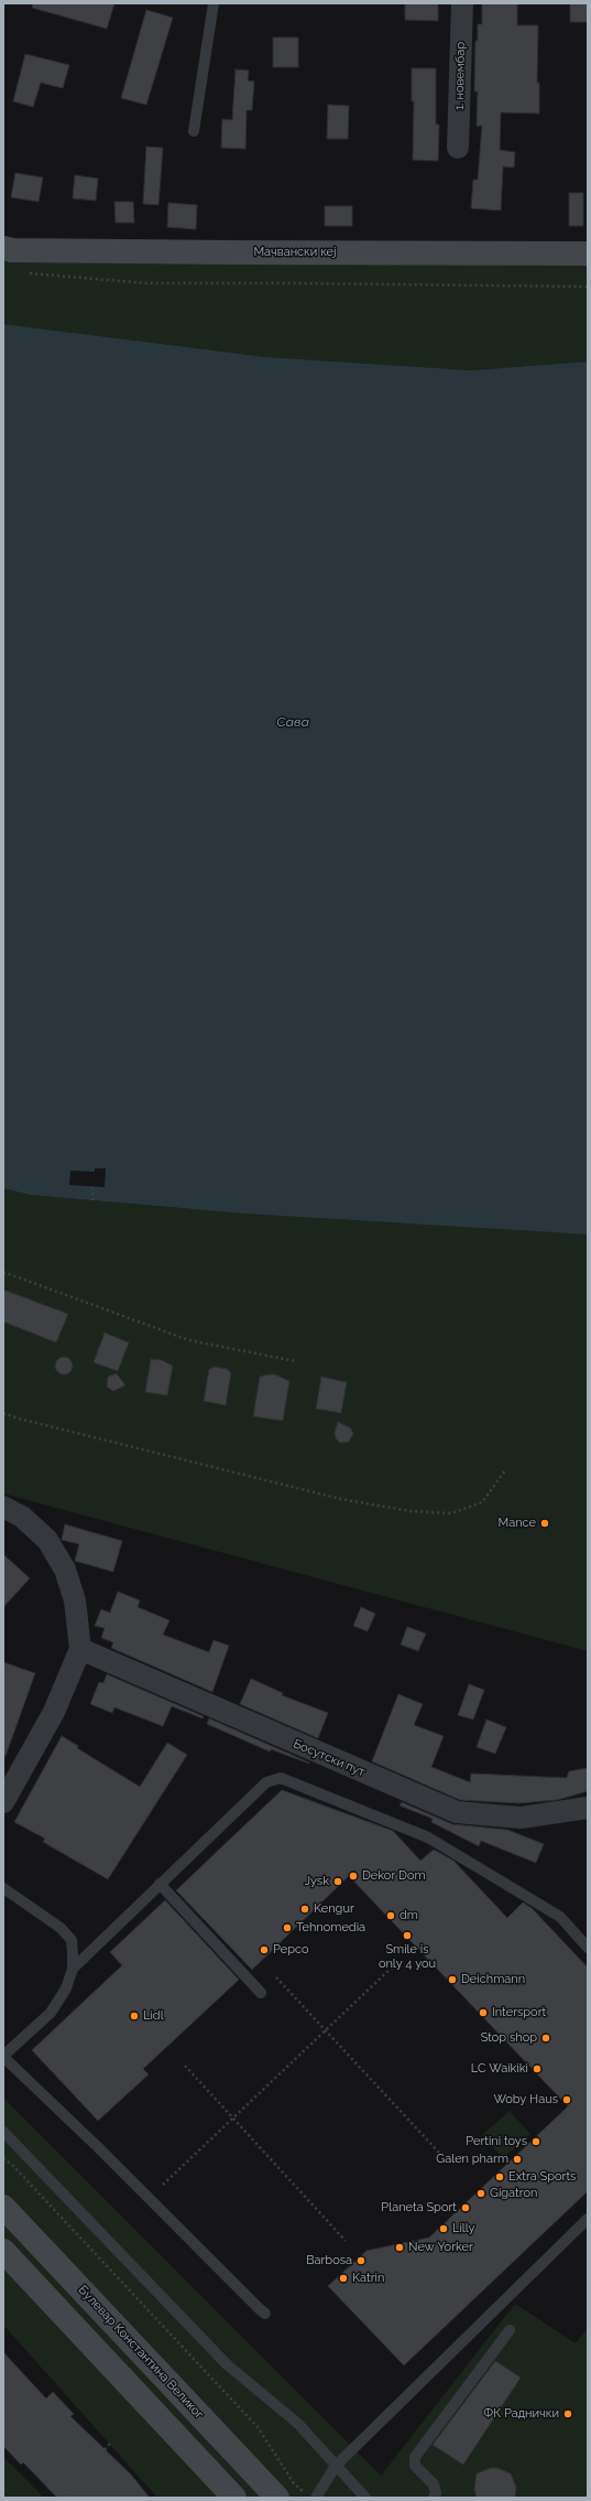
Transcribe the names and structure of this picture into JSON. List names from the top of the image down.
{
  "streets": {
    "main road": ["Мачвански кеј", "Булевар Константина Великог"],
    "street": ["1. новембар", "Босутски пут"]
  },
  "water": ["Сава"],
  "places": [
    "Mance",
    "Dekor Dom",
    "Jysk",
    "Kengur",
    "dm",
    "Tehnomedia",
    "Smile is only 4 you",
    "Pepco",
    "Deichmann",
    "Intersport",
    "Lidl",
    "Stop shop",
    "LC Waikiki",
    "Woby Haus",
    "Pertini toys",
    "Galen pharm",
    "Extra Sports",
    "Gigatron",
    "Planeta Sport",
    "Lilly",
    "New Yorker",
    "Barbosa",
    "Katrin",
    "ФК Раднички"
  ]
}
